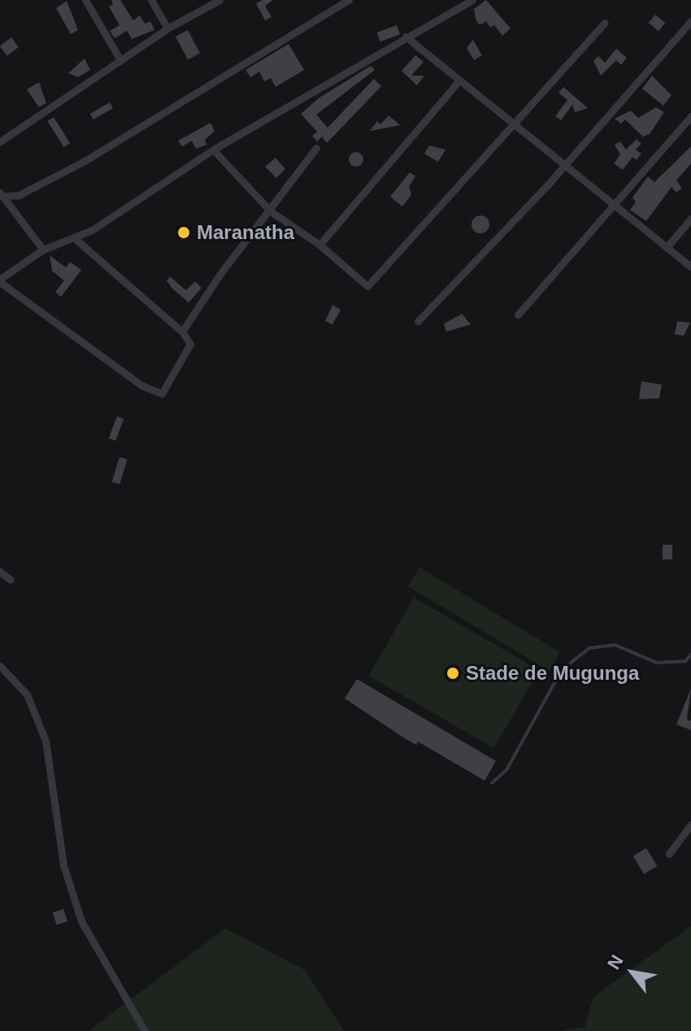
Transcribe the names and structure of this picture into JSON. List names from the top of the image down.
{
  "places": ["Maranatha", "Stade de Mugunga"],
  "north": "top left"
}
